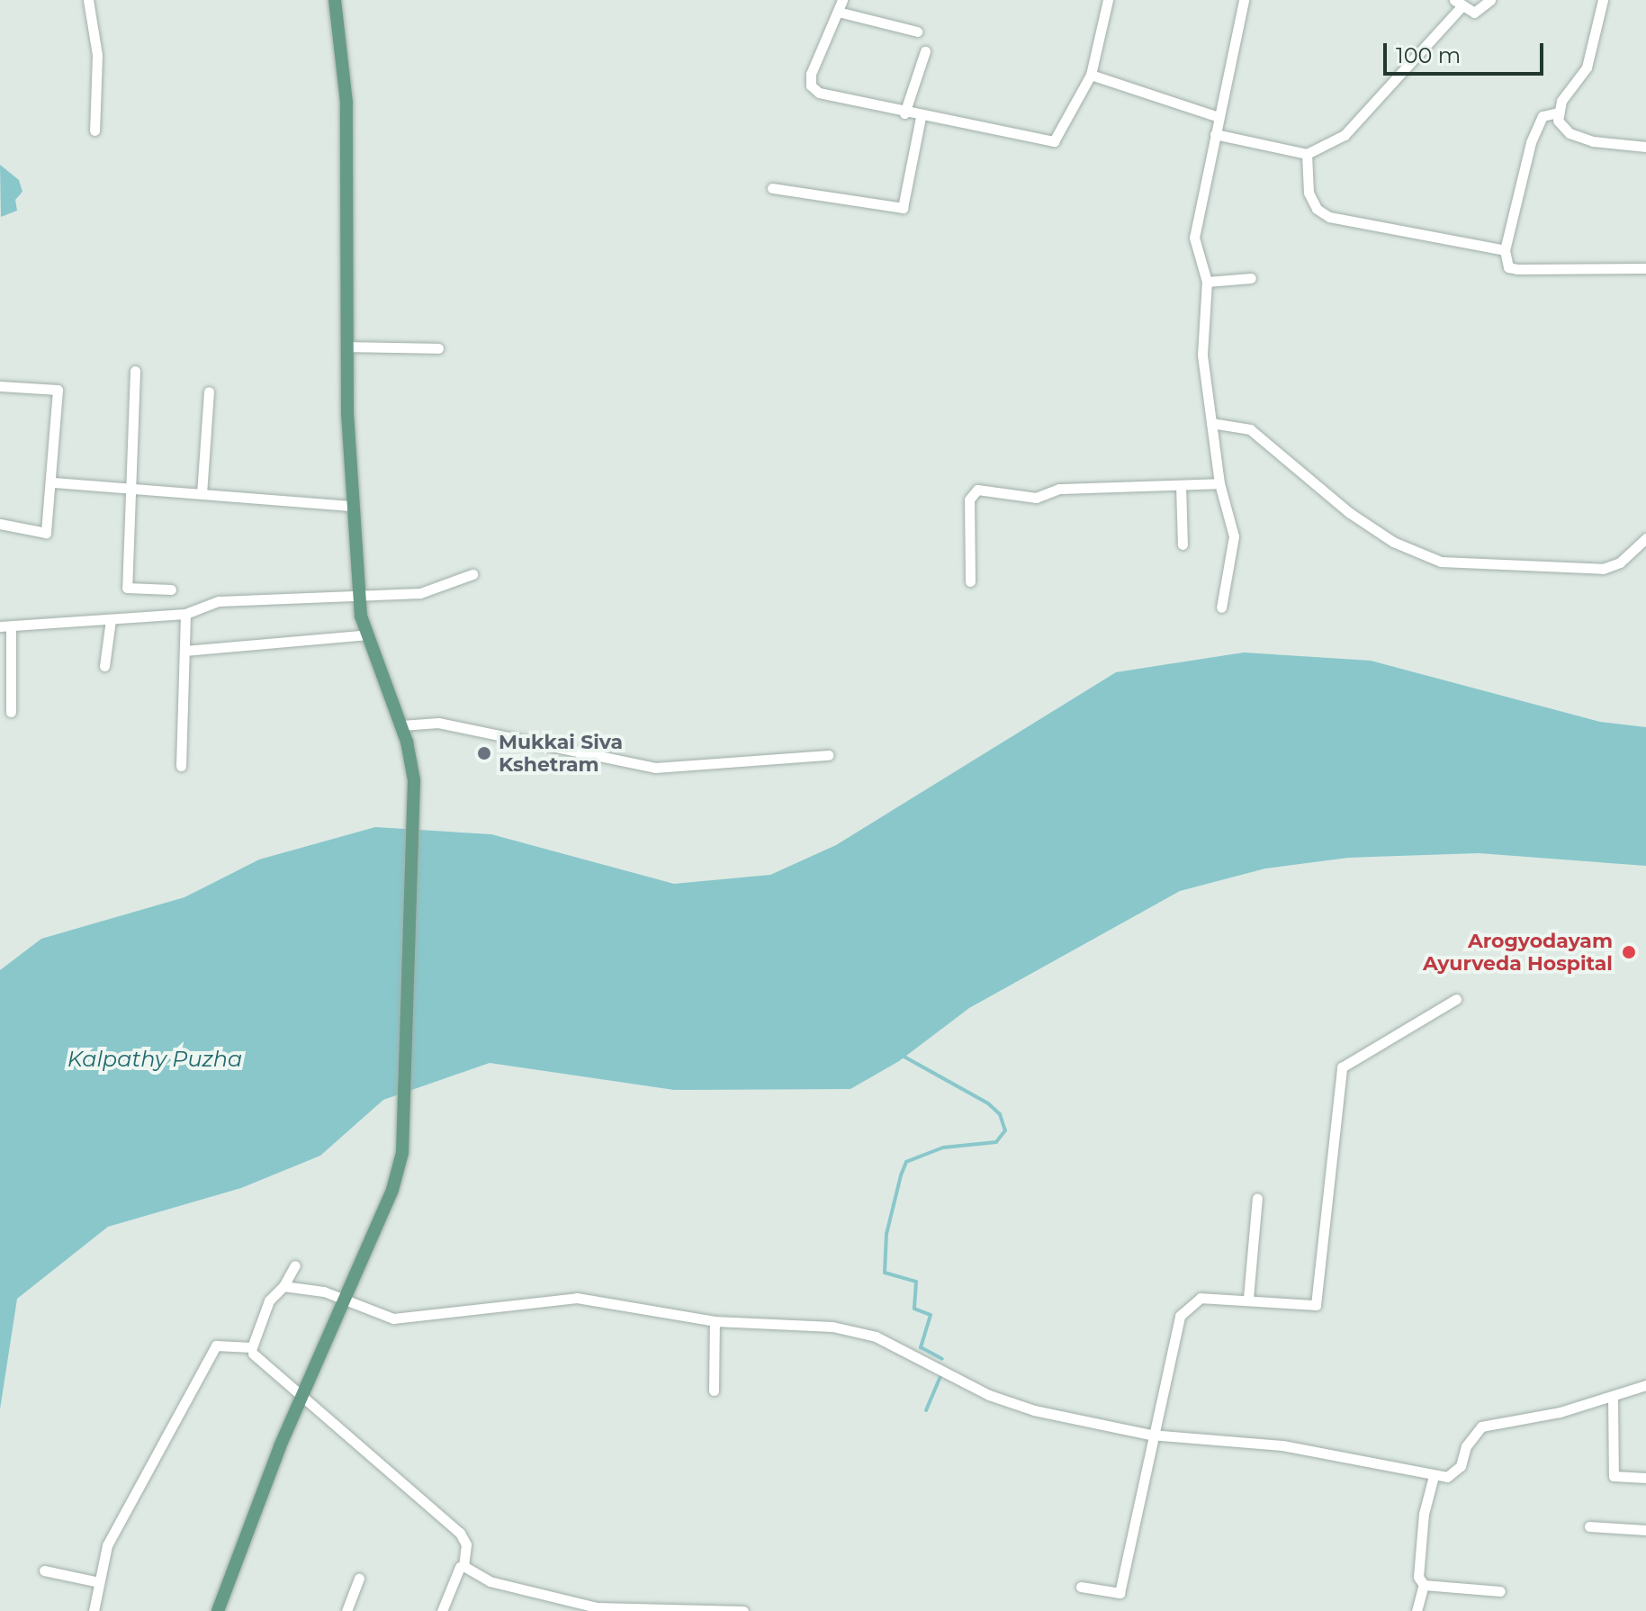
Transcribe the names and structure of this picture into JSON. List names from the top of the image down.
{
  "water": ["Kalpathy Puzha"],
  "places": ["Mukkai Siva Kshetram", "Arogyodayam Ayurveda Hospital"],
  "scale_bar": "100 m"
}
